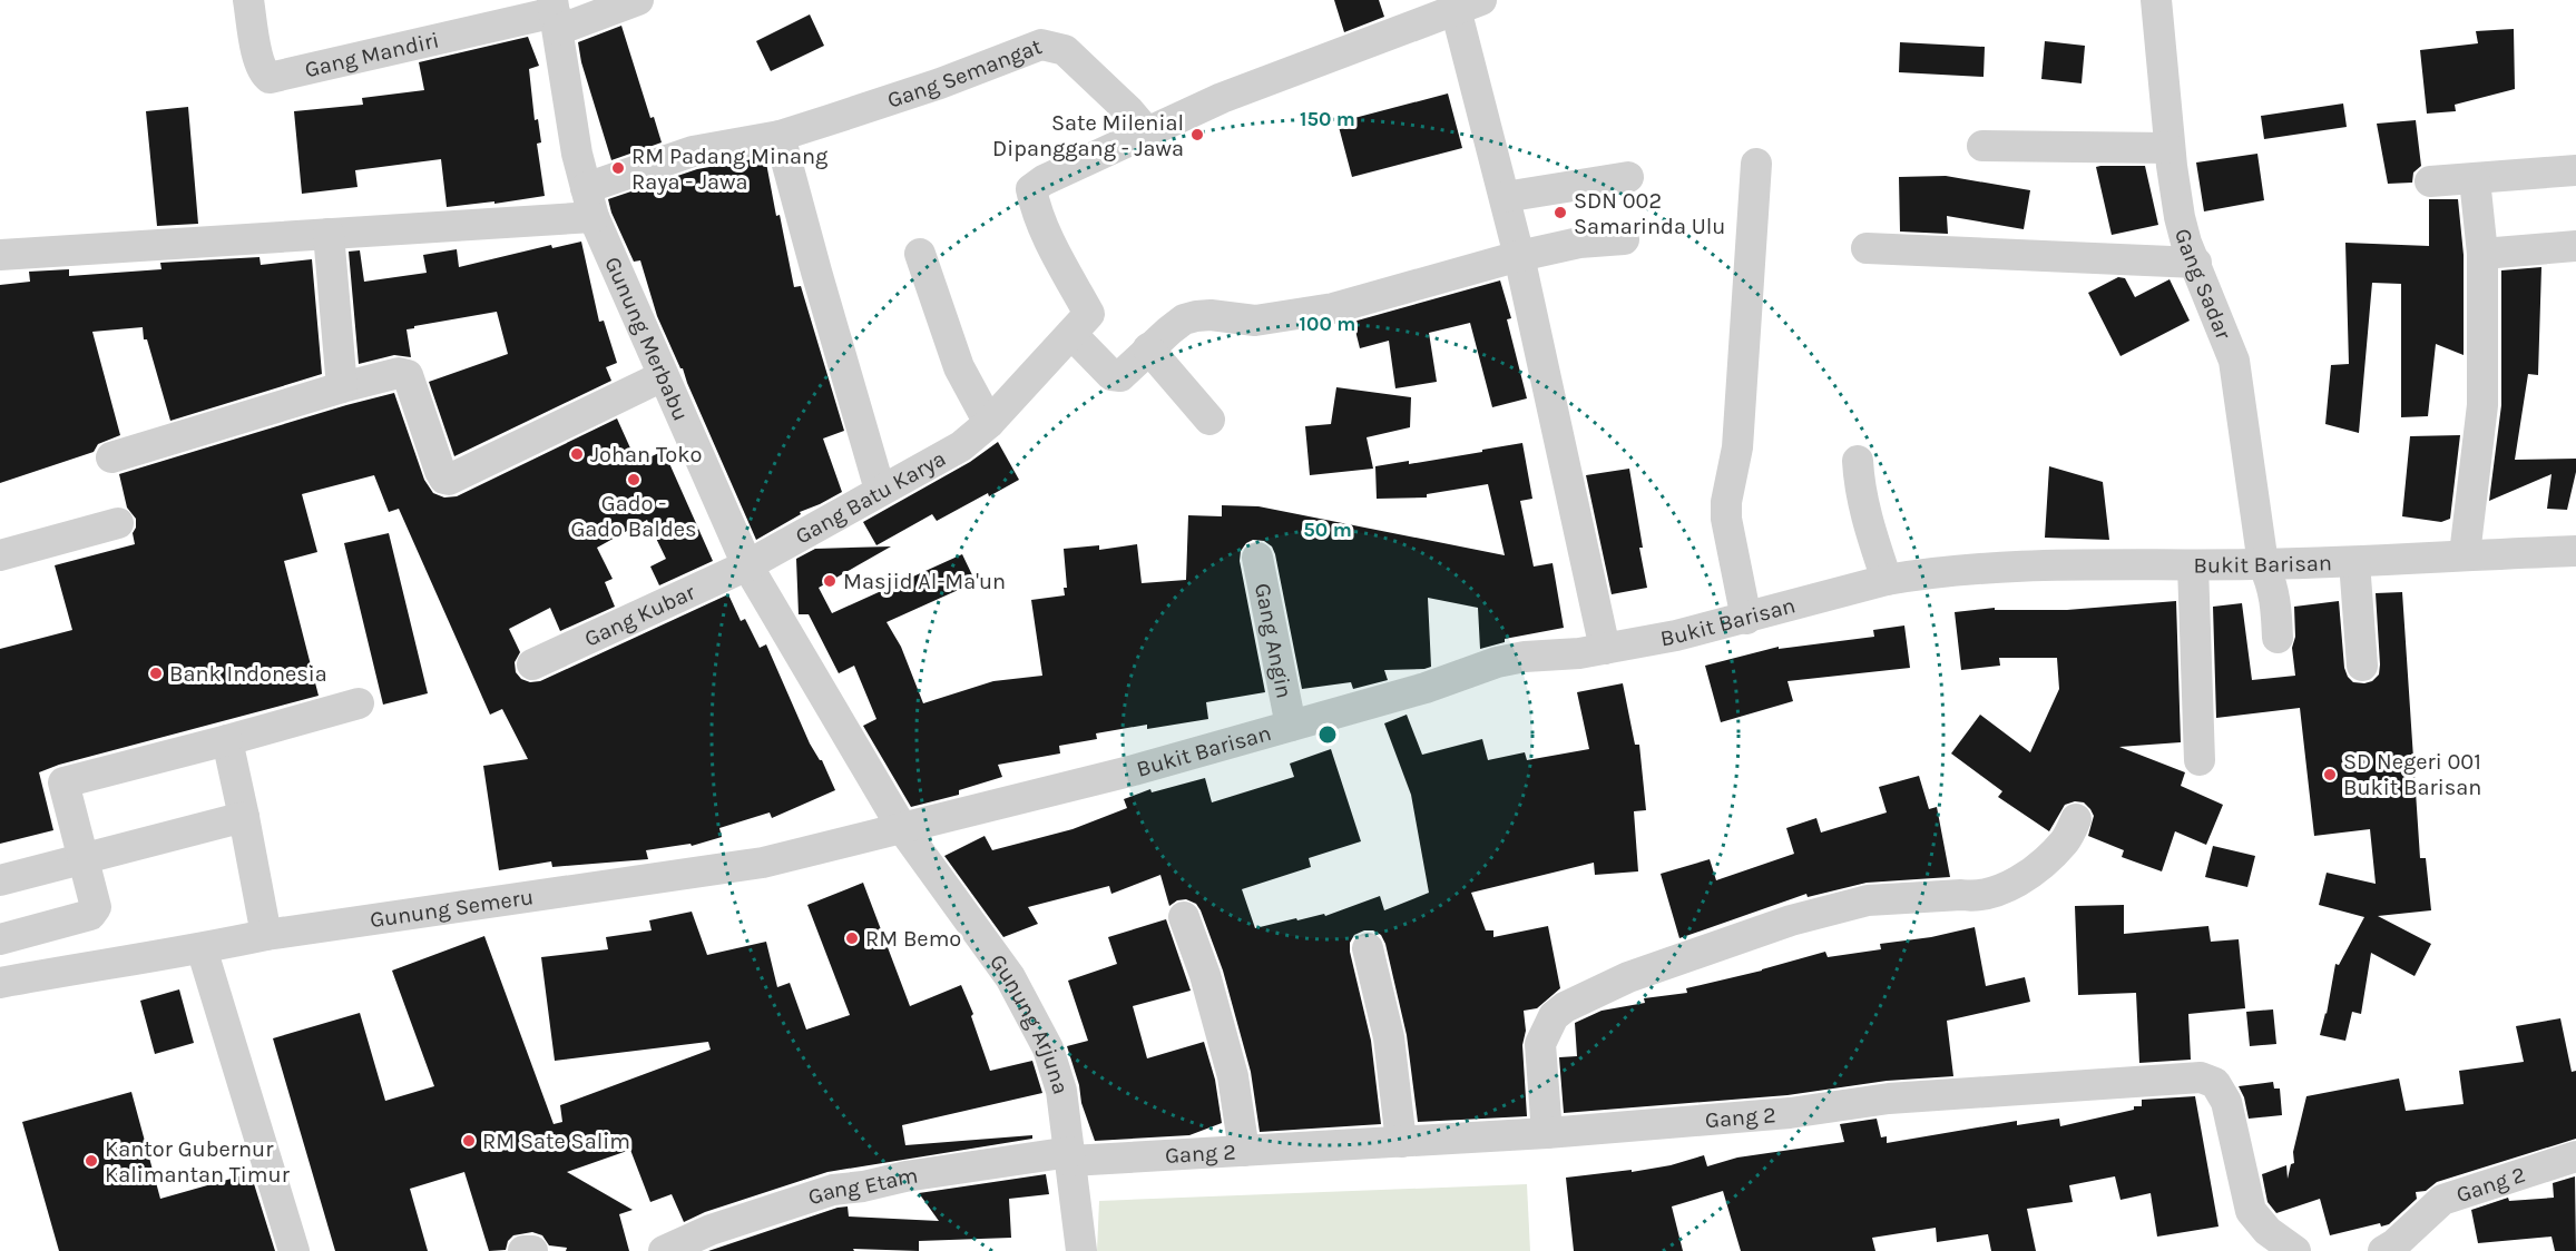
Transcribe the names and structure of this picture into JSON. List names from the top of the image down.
{
  "streets": {
    "street": [
      "Gang Mandiri",
      "Gang Semangat",
      "Gang Sadar",
      "Gunung Merbabu",
      "Gang Batu Karya",
      "Bukit Barisan",
      "Gang Kubar",
      "Gang Angin",
      "Gunung Semeru",
      "Gunung Arjuna",
      "Gang 2",
      "Gang Etam"
    ]
  },
  "crossings": [
    ["Gang Mandiri", "Gunung Merbabu"],
    ["Gang Semangat", "Gunung Merbabu"],
    ["Gang Semangat", "Gang Batu Karya"],
    ["Gang Sadar", "Bukit Barisan"],
    ["Gunung Merbabu", "Gang Batu Karya"],
    ["Gunung Merbabu", "Bukit Barisan"],
    ["Gunung Merbabu", "Gang Kubar"],
    ["Gunung Merbabu", "Gunung Semeru"],
    ["Gunung Merbabu", "Gunung Arjuna"],
    ["Gang Batu Karya", "Gang Kubar"],
    ["Bukit Barisan", "Gang Angin"],
    ["Bukit Barisan", "Gunung Semeru"],
    ["Bukit Barisan", "Gunung Arjuna"],
    ["Gunung Semeru", "Gunung Arjuna"],
    ["Gunung Arjuna", "Gang 2"],
    ["Gunung Arjuna", "Gang Etam"],
    ["Gang 2", "Gang Etam"]
  ],
  "places": [
    "Sate Milenial Dipanggang - Jawa",
    "RM Padang Minang Raya - Jawa",
    "SDN 002 Samarinda Ulu",
    "Johan Toko",
    "Gado - Gado Baldes",
    "Masjid Al-Ma'un",
    "Bank Indonesia",
    "SD Negeri 001 Bukit Barisan",
    "RM Bemo",
    "RM Sate Salim",
    "Kantor Gubernur Kalimantan Timur"
  ],
  "rings": ["150 m", "100 m", "50 m"]
}
